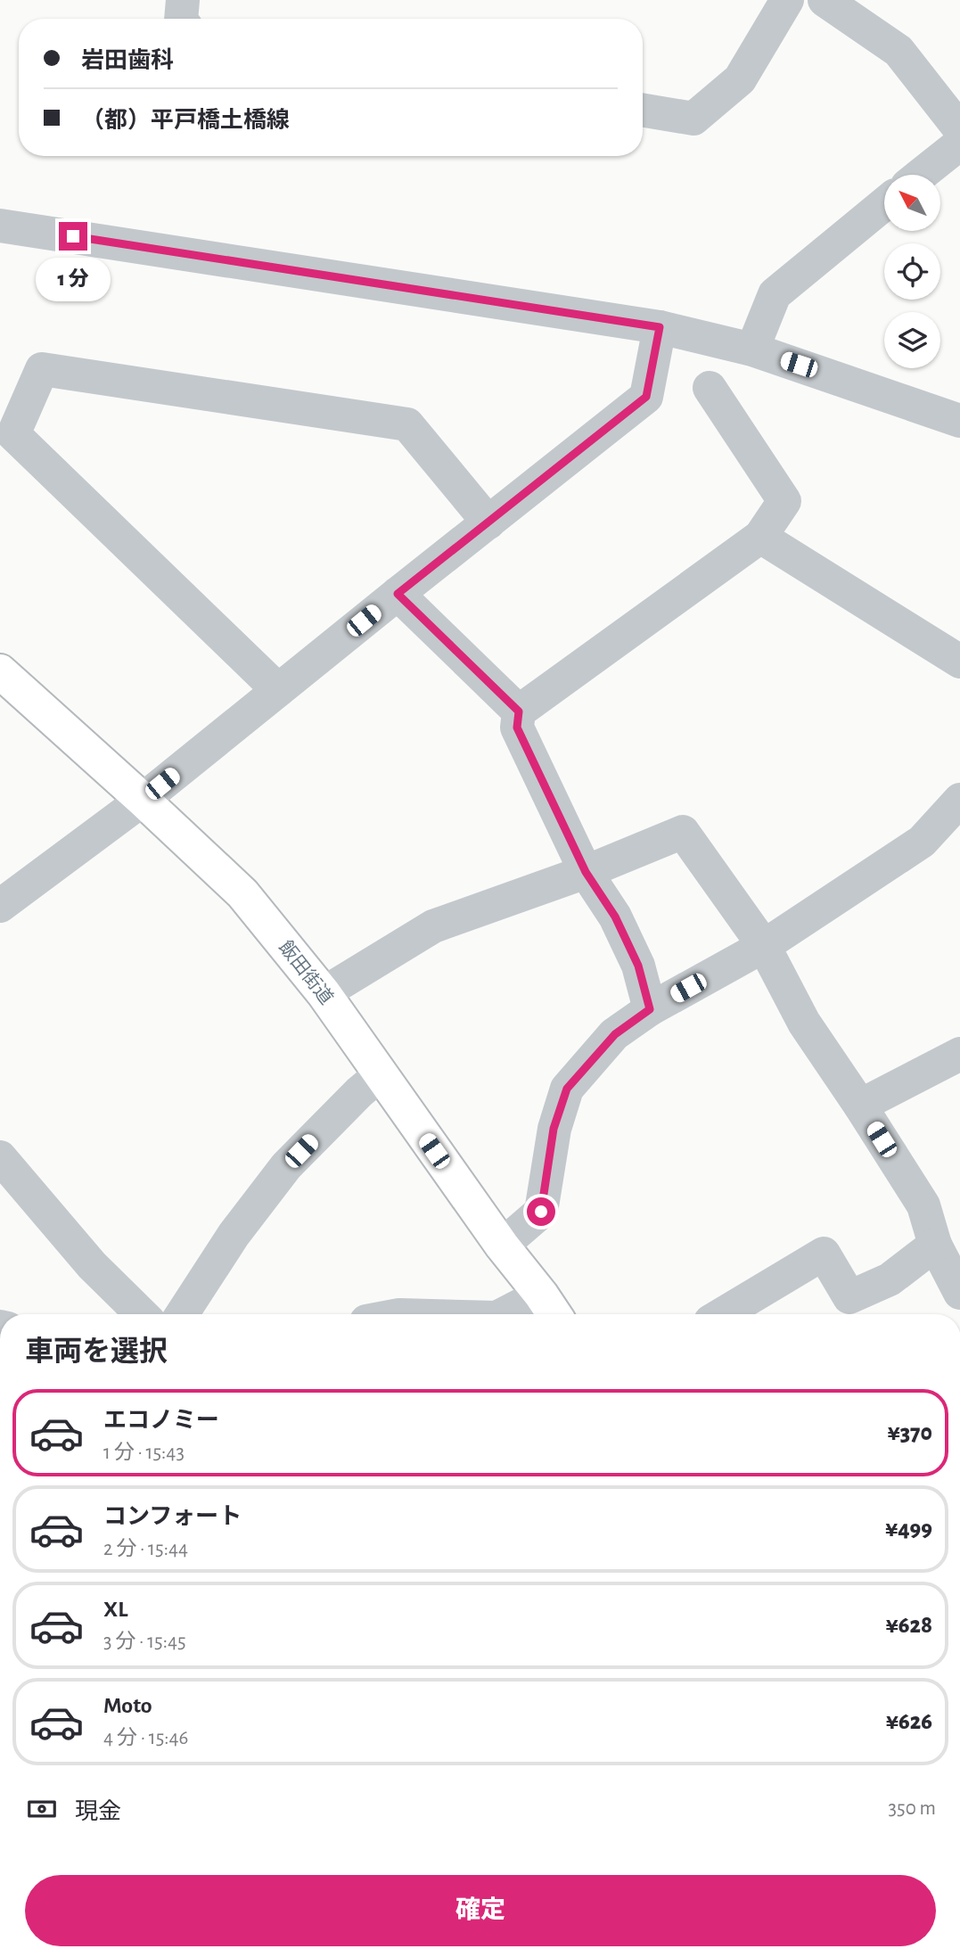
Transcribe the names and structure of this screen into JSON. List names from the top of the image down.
{
  "streets": {
    "highway": ["飯田街道"]
  },
  "north": "top left",
  "page": {
    "banner": ["岩田歯科", "（都）平戸橋土橋線"],
    "bubble": "1 分",
    "heading": "車両を選択",
    "list": [
      {
        "name": "エコノミー",
        "note": "1 分 · 15:43",
        "value": "¥370"
      },
      {
        "name": "コンフォート",
        "note": "2 分 · 15:44",
        "value": "¥499"
      },
      {
        "name": "XL",
        "note": "3 分 · 15:45",
        "value": "¥628"
      },
      {
        "name": "Moto",
        "note": "4 分 · 15:46",
        "value": "¥626"
      }
    ],
    "pay": ["現金", "350 m"],
    "buttons": "確定"
  }
}
